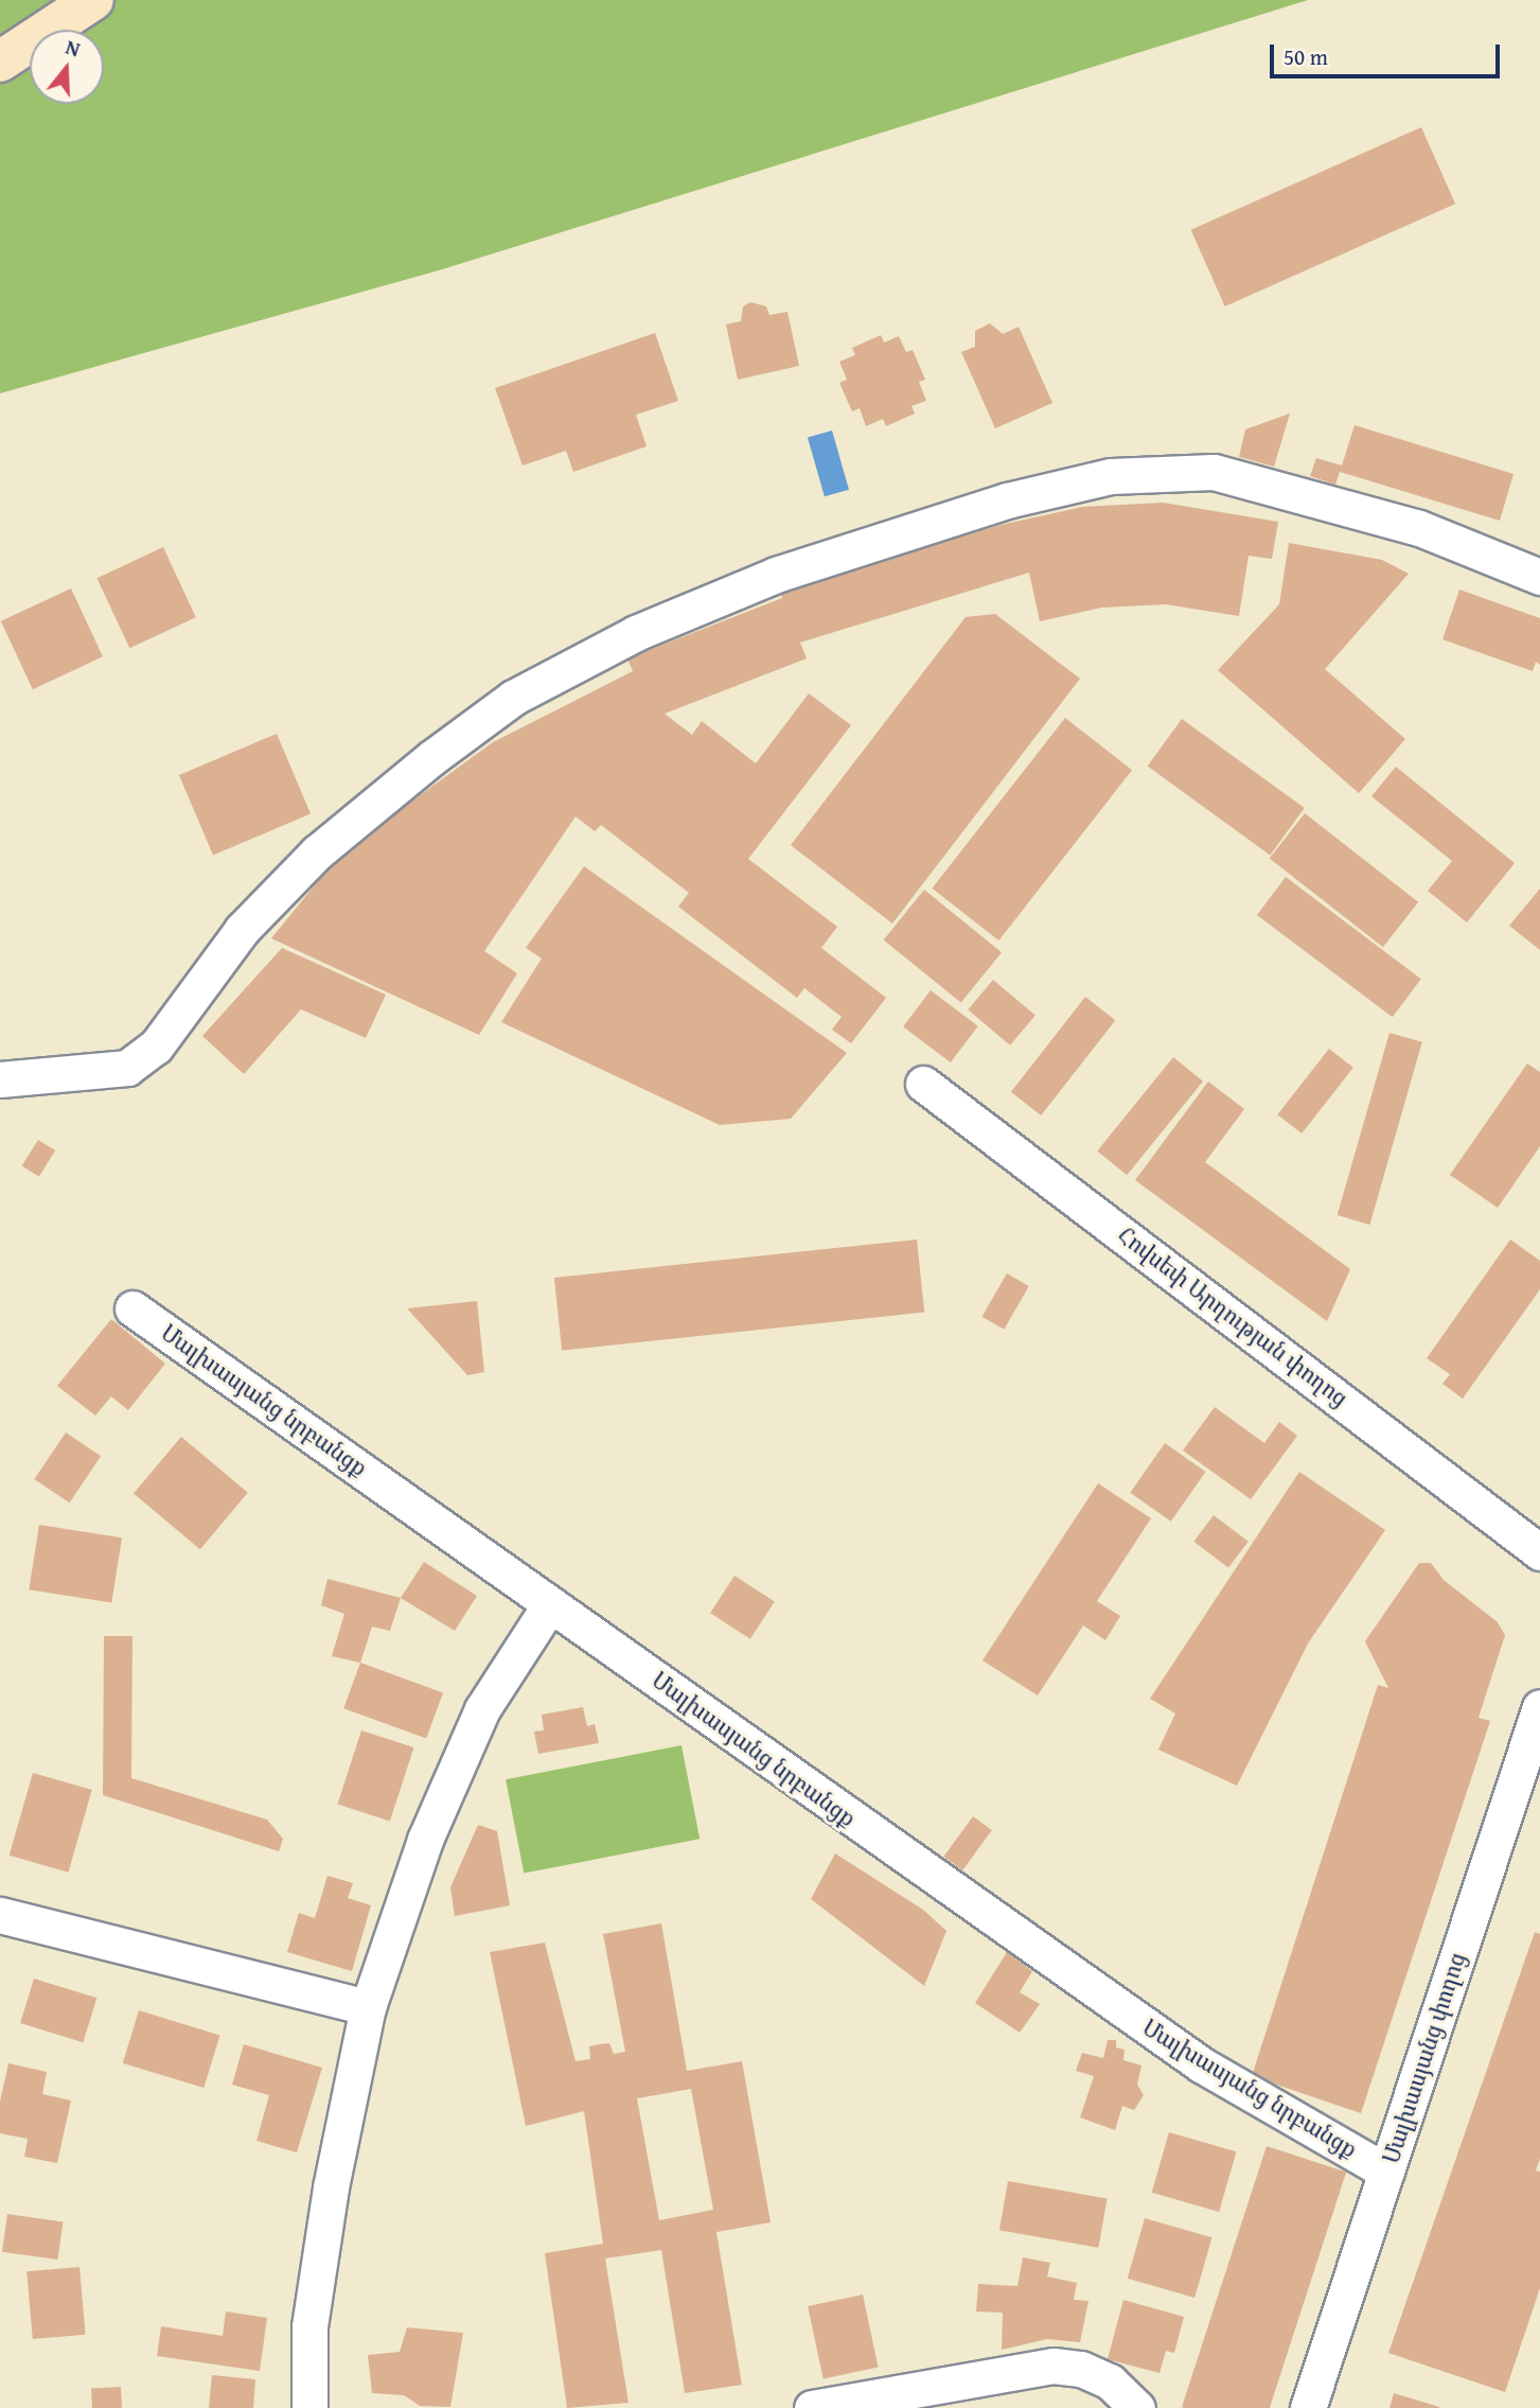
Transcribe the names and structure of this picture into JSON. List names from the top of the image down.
{
  "streets": {
    "street": ["Հովսեփ Արղության փողոց", "Մալխասյանց նրբանցք", "Մալխասյանց փողոց"]
  },
  "crossings": [
    ["Մալխասյանց նրբանցք", "Մալխասյանց փողոց"]
  ],
  "scale_bar": "50 m",
  "north": "top"
}
